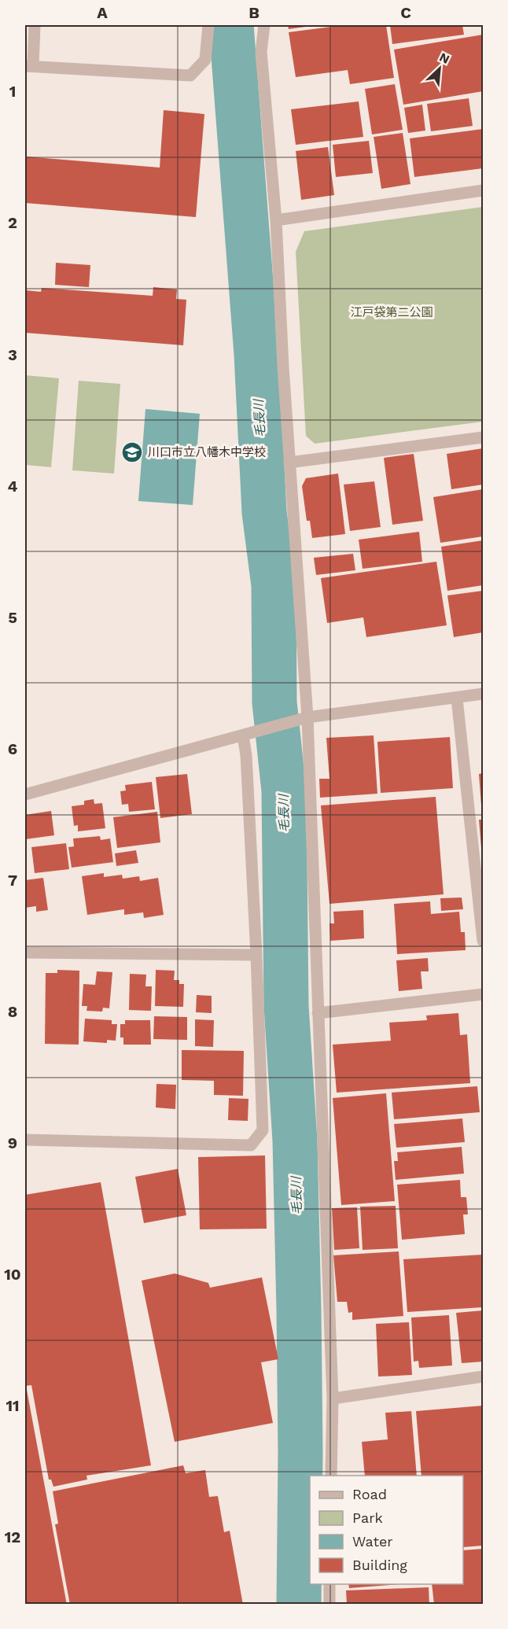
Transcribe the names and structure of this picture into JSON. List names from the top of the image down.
{
  "water": ["毛長川"],
  "parks": ["江戸袋第二公園"],
  "places": {
    "school or university": ["川口市立八幡木中学校"]
  },
  "legend": [
    "Road",
    "Park",
    "Water",
    "Building"
  ],
  "north": "top right",
  "grid": {
    "columns": ["A", "B", "C"],
    "rows": [
      "1",
      "2",
      "3",
      "4",
      "5",
      "6",
      "7",
      "8",
      "9",
      "10",
      "11",
      "12"
    ]
  }
}
